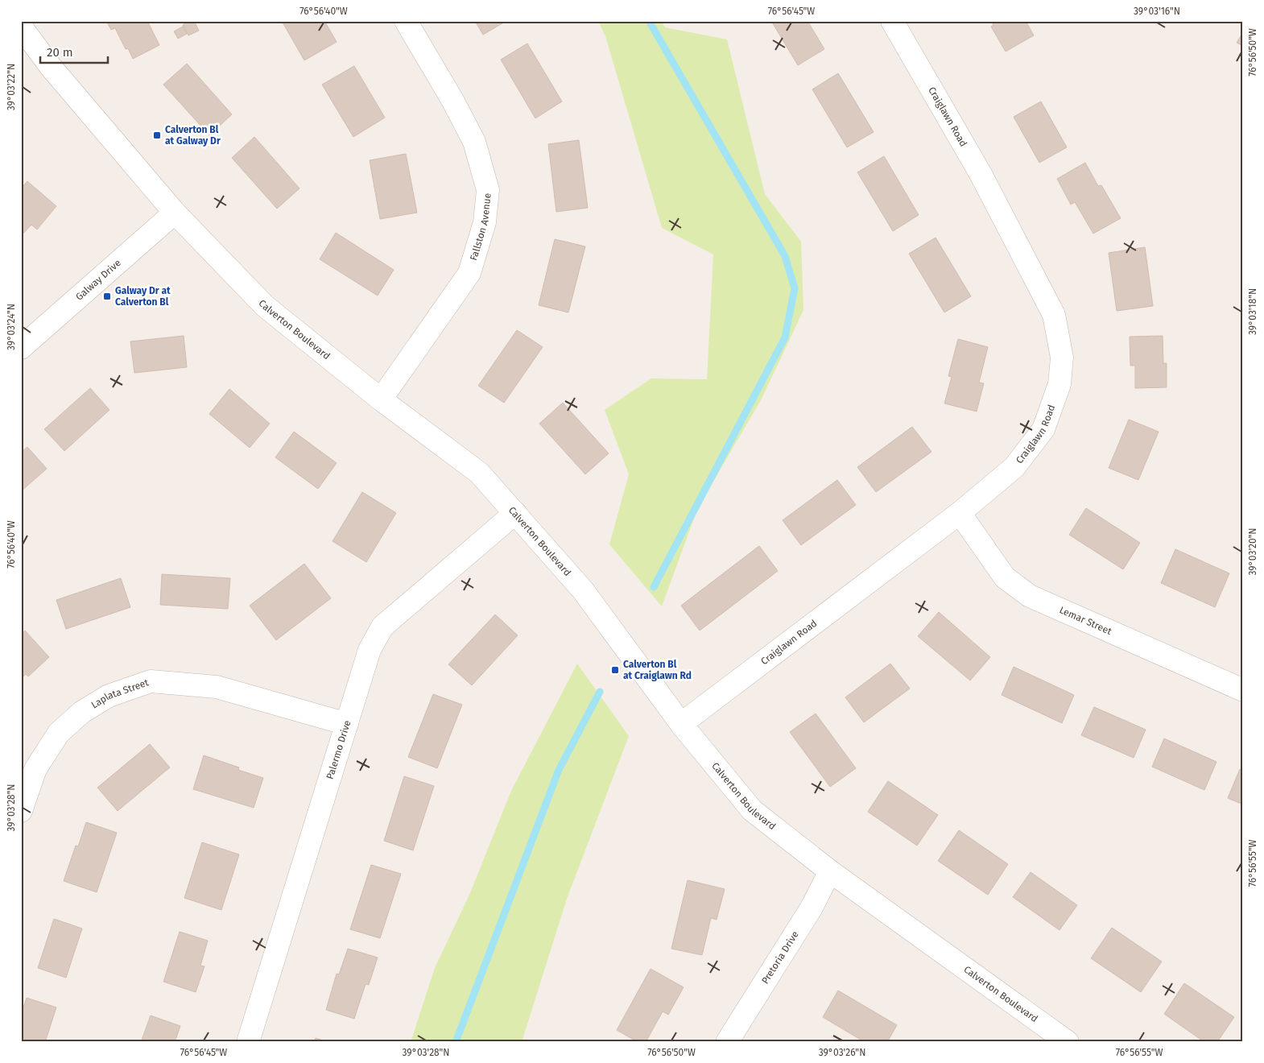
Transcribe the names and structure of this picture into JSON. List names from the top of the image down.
{
  "streets": {
    "street": [
      "Craiglawn Road",
      "Fallston Avenue",
      "Galway Drive",
      "Calverton Boulevard",
      "Lemar Street",
      "Laplata Street",
      "Palermo Drive",
      "Pretoria Drive"
    ]
  },
  "crossings": [
    ["Craiglawn Road", "Calverton Boulevard"],
    ["Craiglawn Road", "Lemar Street"],
    ["Fallston Avenue", "Calverton Boulevard"],
    ["Galway Drive", "Calverton Boulevard"],
    ["Calverton Boulevard", "Palermo Drive"],
    ["Calverton Boulevard", "Pretoria Drive"],
    ["Laplata Street", "Palermo Drive"]
  ],
  "places": {
    "transit": ["Calverton Bl at Galway Dr", "Galway Dr at Calverton Bl", "Calverton Bl at Craiglawn Rd"]
  },
  "scale_bar": "20 m",
  "coordinates": [
    "76°56'40\"W",
    "76°56'45\"W",
    "39°03'16\"N",
    "76°56'50\"W",
    "39°03'22\"N",
    "39°03'18\"N",
    "39°03'24\"N",
    "39°03'20\"N",
    "39°03'28\"N",
    "76°56'55\"W",
    "39°03'26\"N"
  ]
}
